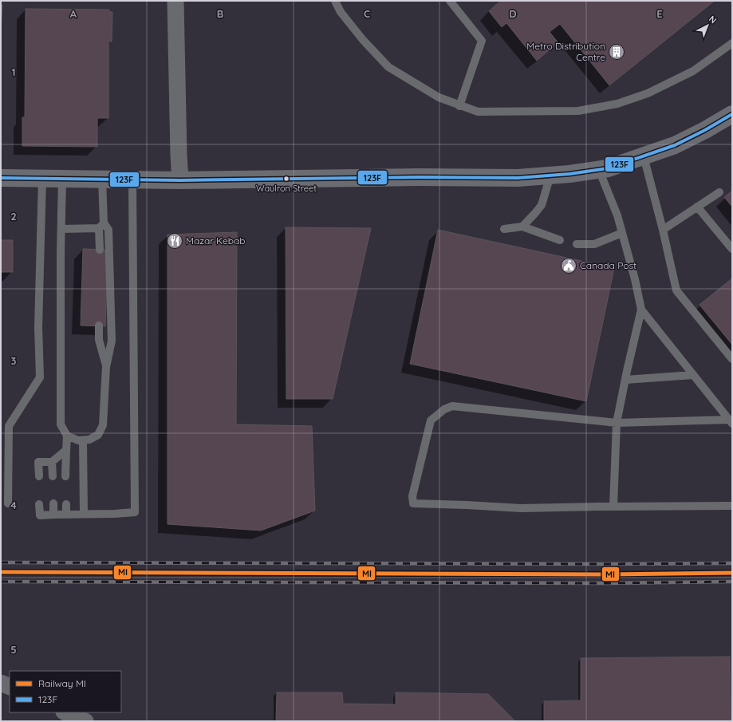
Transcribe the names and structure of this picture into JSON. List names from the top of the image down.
{
  "places": {
    "building": ["Metro Distribution Centre"],
    "other": ["Waulron Street"],
    "restaurant": ["Mazar Kebab"],
    "public building": ["Canada Post"]
  },
  "lines": ["transit line 123F", "rail line MI"],
  "legend": ["Railway MI", "123F"],
  "north": "top right",
  "grid": {
    "columns": [
      "A",
      "B",
      "C",
      "D",
      "E"
    ],
    "rows": [
      "1",
      "2",
      "3",
      "4",
      "5"
    ]
  }
}
